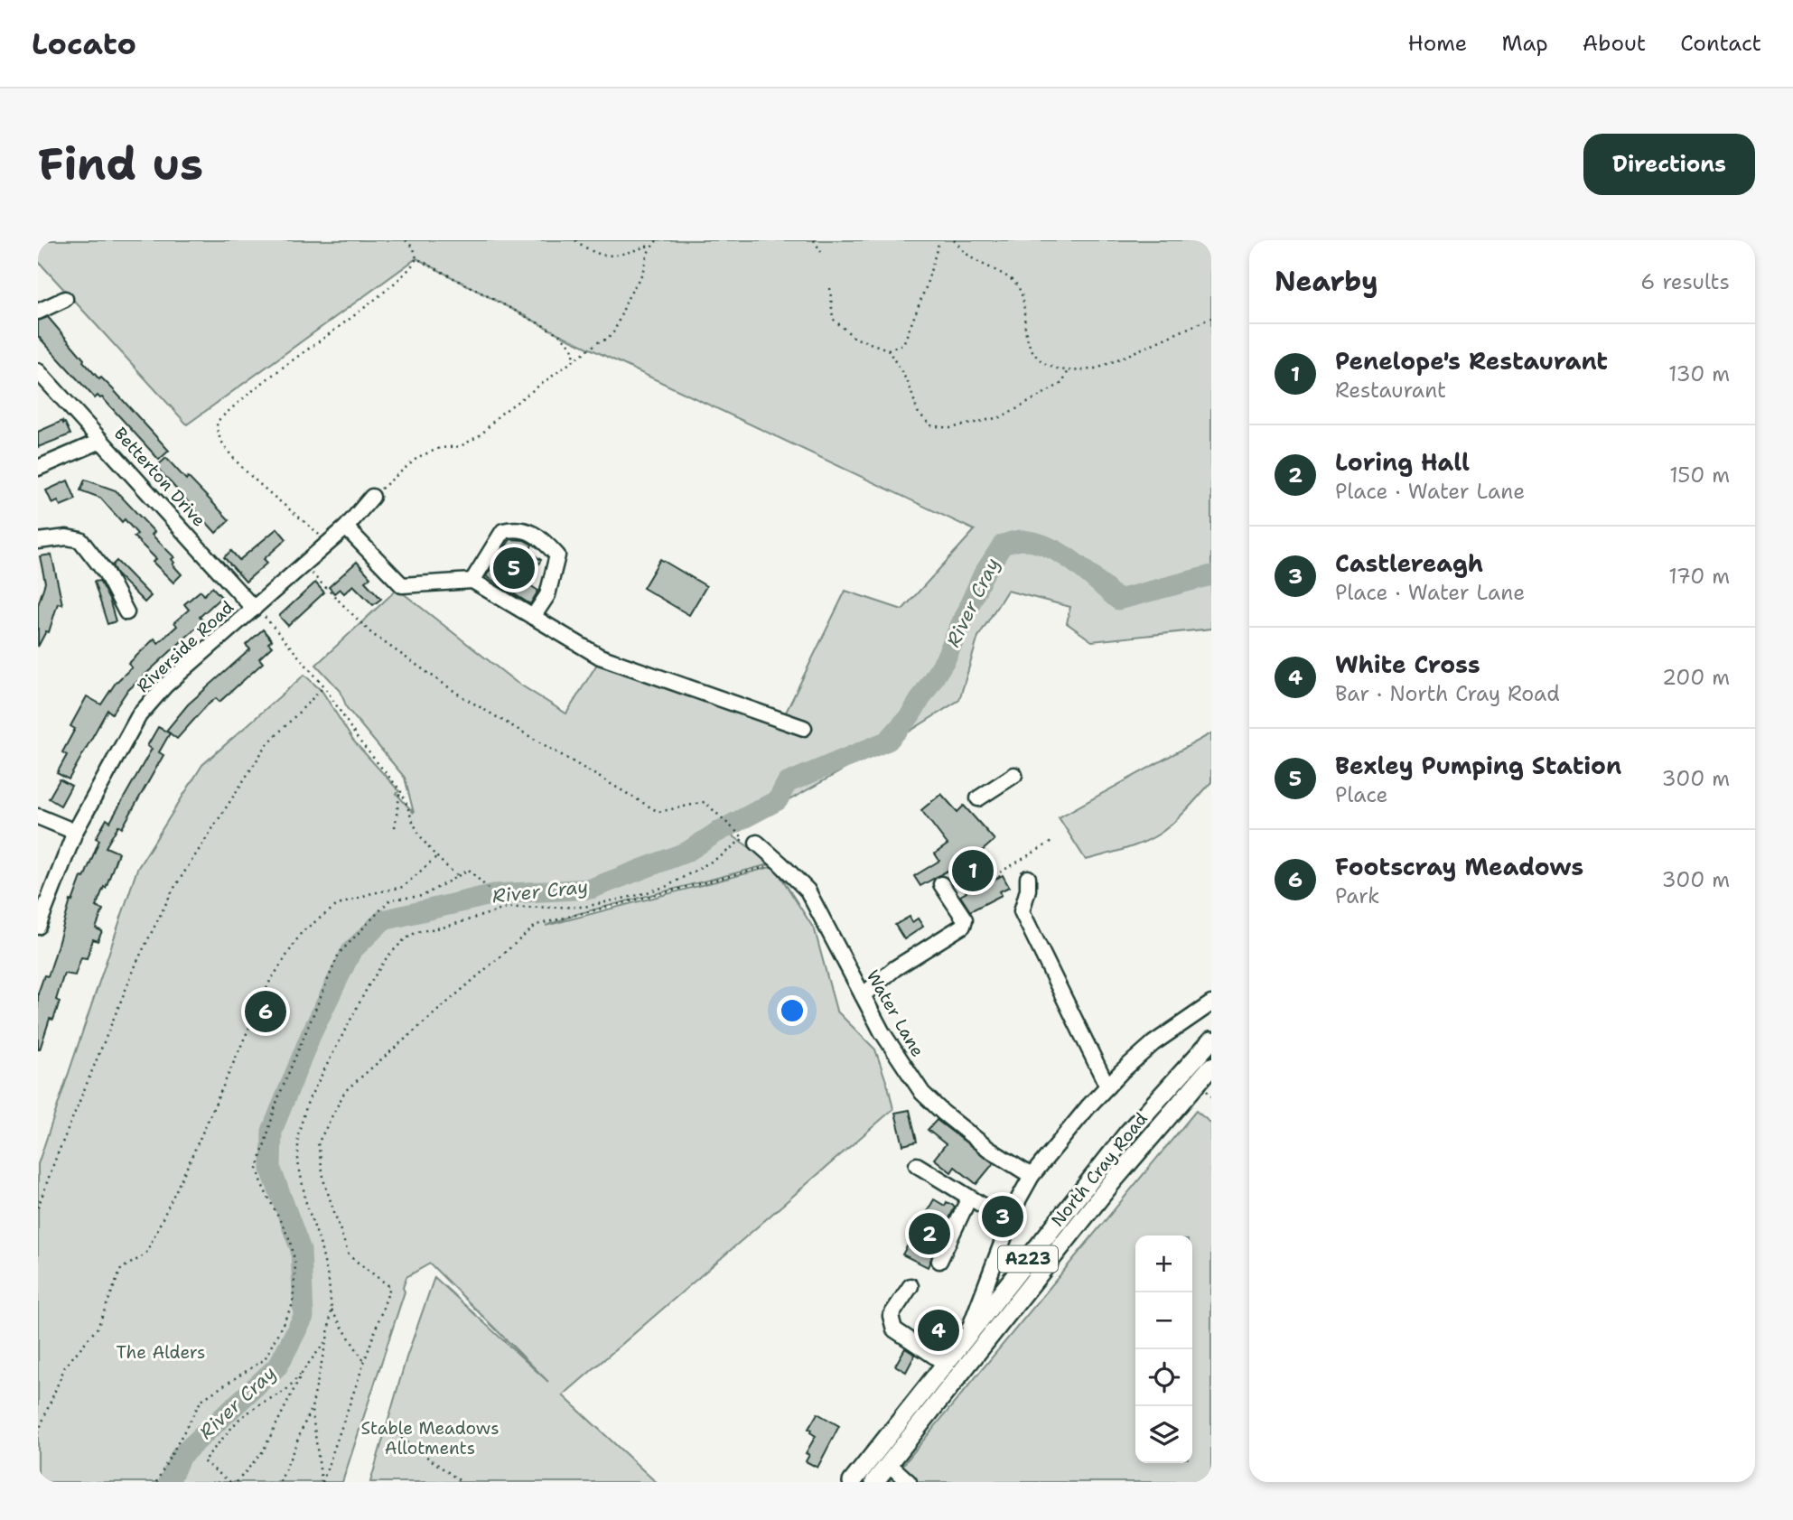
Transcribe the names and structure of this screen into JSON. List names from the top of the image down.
{
  "streets": {
    "main road": ["North Cray Road", "A223"],
    "street": ["Betterton Drive", "Riverside Road", "Water Lane"]
  },
  "crossings": [
    ["Betterton Drive", "Riverside Road"]
  ],
  "water": ["River Cray"],
  "parks": ["The Alders", "Stable Meadows Allotments"],
  "page": {
    "header": "Locato",
    "nav": [
      "Home",
      "Map",
      "About",
      "Contact"
    ],
    "buttons": "Directions",
    "title": "Find us",
    "heading": ["Nearby", "6 results"],
    "list": [
      {
        "mark": "1",
        "name": "Penelope's Restaurant",
        "note": "Restaurant",
        "value": "130 m"
      },
      {
        "mark": "2",
        "name": "Loring Hall",
        "note": "Place · Water Lane",
        "value": "150 m"
      },
      {
        "mark": "3",
        "name": "Castlereagh",
        "note": "Place · Water Lane",
        "value": "170 m"
      },
      {
        "mark": "4",
        "name": "White Cross",
        "note": "Bar · North Cray Road",
        "value": "200 m"
      },
      {
        "mark": "5",
        "name": "Bexley Pumping Station",
        "note": "Place",
        "value": "300 m"
      },
      {
        "mark": "6",
        "name": "Footscray Meadows",
        "note": "Park",
        "value": "300 m"
      }
    ],
    "pins": [
      "5",
      "1",
      "6",
      "3",
      "2",
      "4"
    ],
    "map_buttons": ["+", "−"]
  }
}
